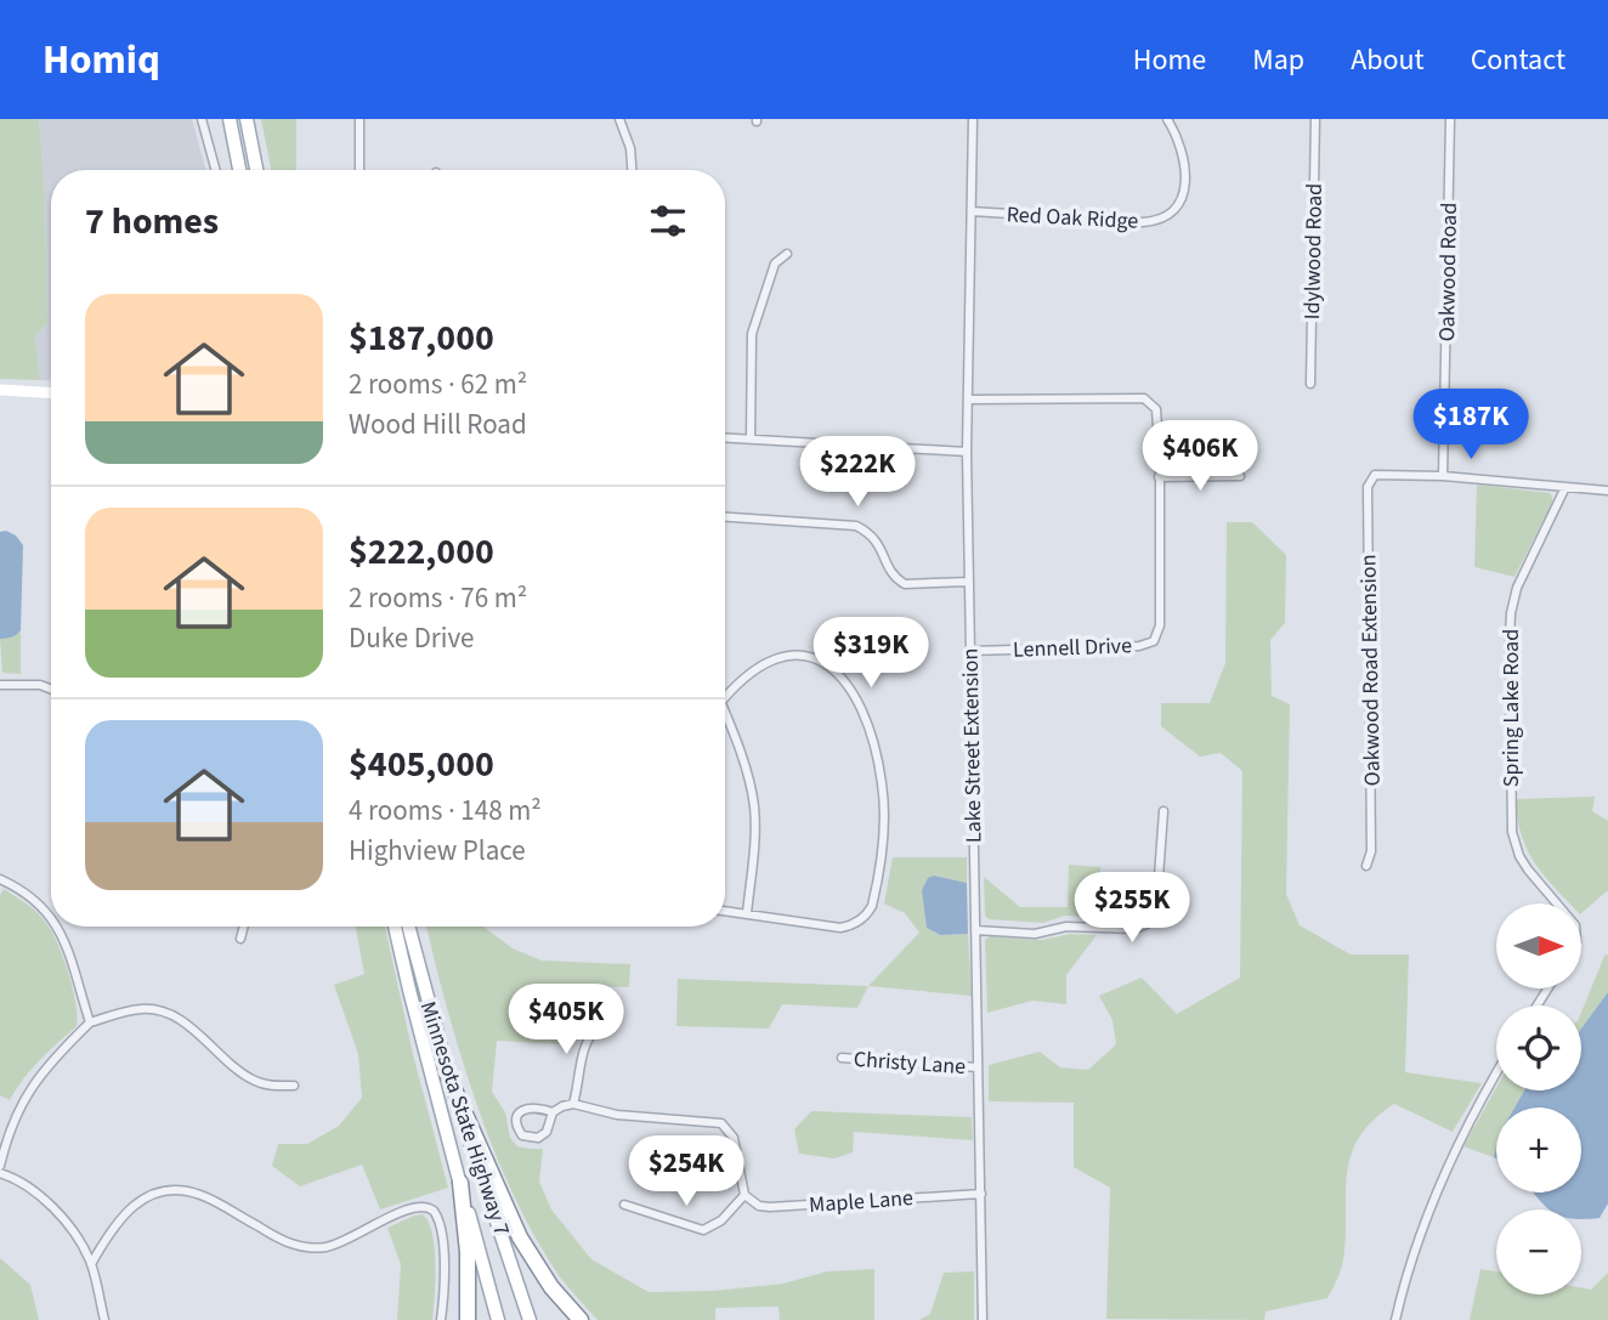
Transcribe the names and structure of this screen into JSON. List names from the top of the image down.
{
  "streets": {
    "main road": ["Minnesota State Highway 7"],
    "street": [
      "Red Oak Ridge",
      "Idylwood Road",
      "Oakwood Road",
      "Lennell Drive",
      "Oakwood Road Extension",
      "Spring Lake Road",
      "Lake Street Extension",
      "Christy Lane",
      "Maple Lane"
    ]
  },
  "crossings": [
    ["Red Oak Ridge", "Lake Street Extension"],
    ["Oakwood Road", "Oakwood Road Extension"],
    ["Lennell Drive", "Lake Street Extension"],
    ["Lake Street Extension", "Christy Lane"],
    ["Lake Street Extension", "Maple Lane"]
  ],
  "north": "right",
  "page": {
    "header": "Homiq",
    "nav": [
      "Home",
      "Map",
      "About",
      "Contact"
    ],
    "heading": "7 homes",
    "list": [
      {
        "name": "$187,000",
        "note": "2 rooms · 62 m² · Wood Hill Road"
      },
      {
        "name": "$222,000",
        "note": "2 rooms · 76 m² · Duke Drive"
      },
      {
        "name": "$405,000",
        "note": "4 rooms · 148 m² · Highview Place"
      }
    ],
    "price": [
      "$187K",
      "$406K",
      "$222K",
      "$319K",
      "$255K",
      "$405K",
      "$254K"
    ],
    "map_buttons": ["+", "−"]
  }
}
